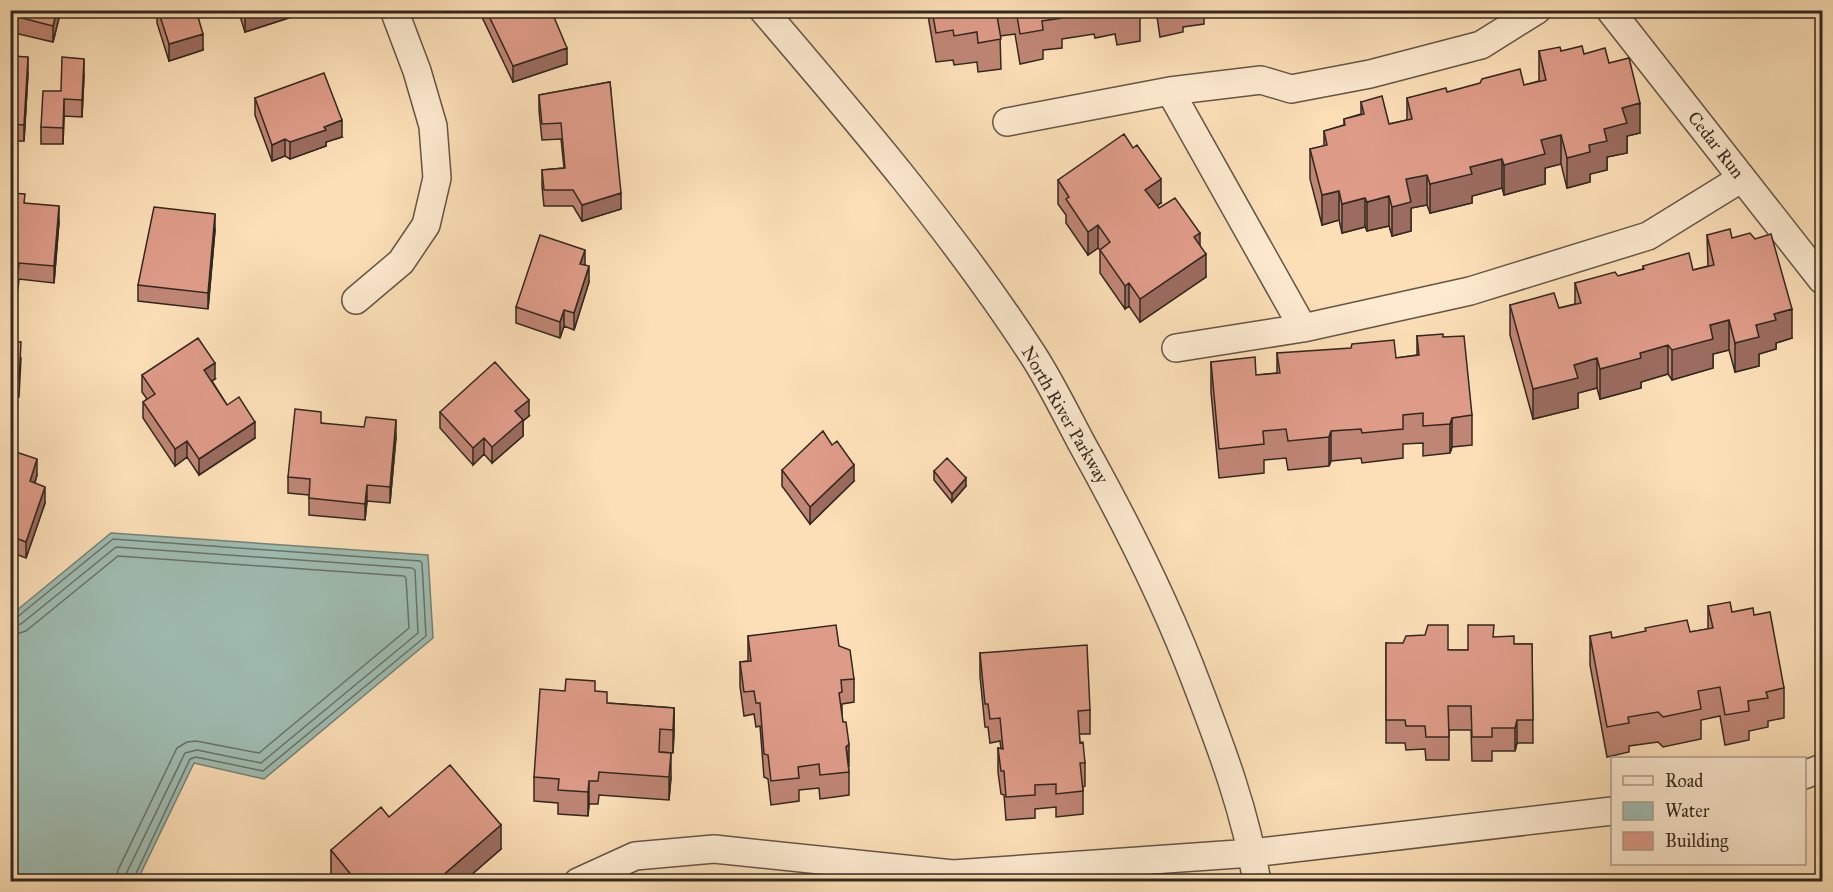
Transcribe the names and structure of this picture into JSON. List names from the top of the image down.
{
  "streets": {
    "street": ["Cedar Run", "North River Parkway"]
  },
  "legend": ["Road", "Water", "Building"]
}
